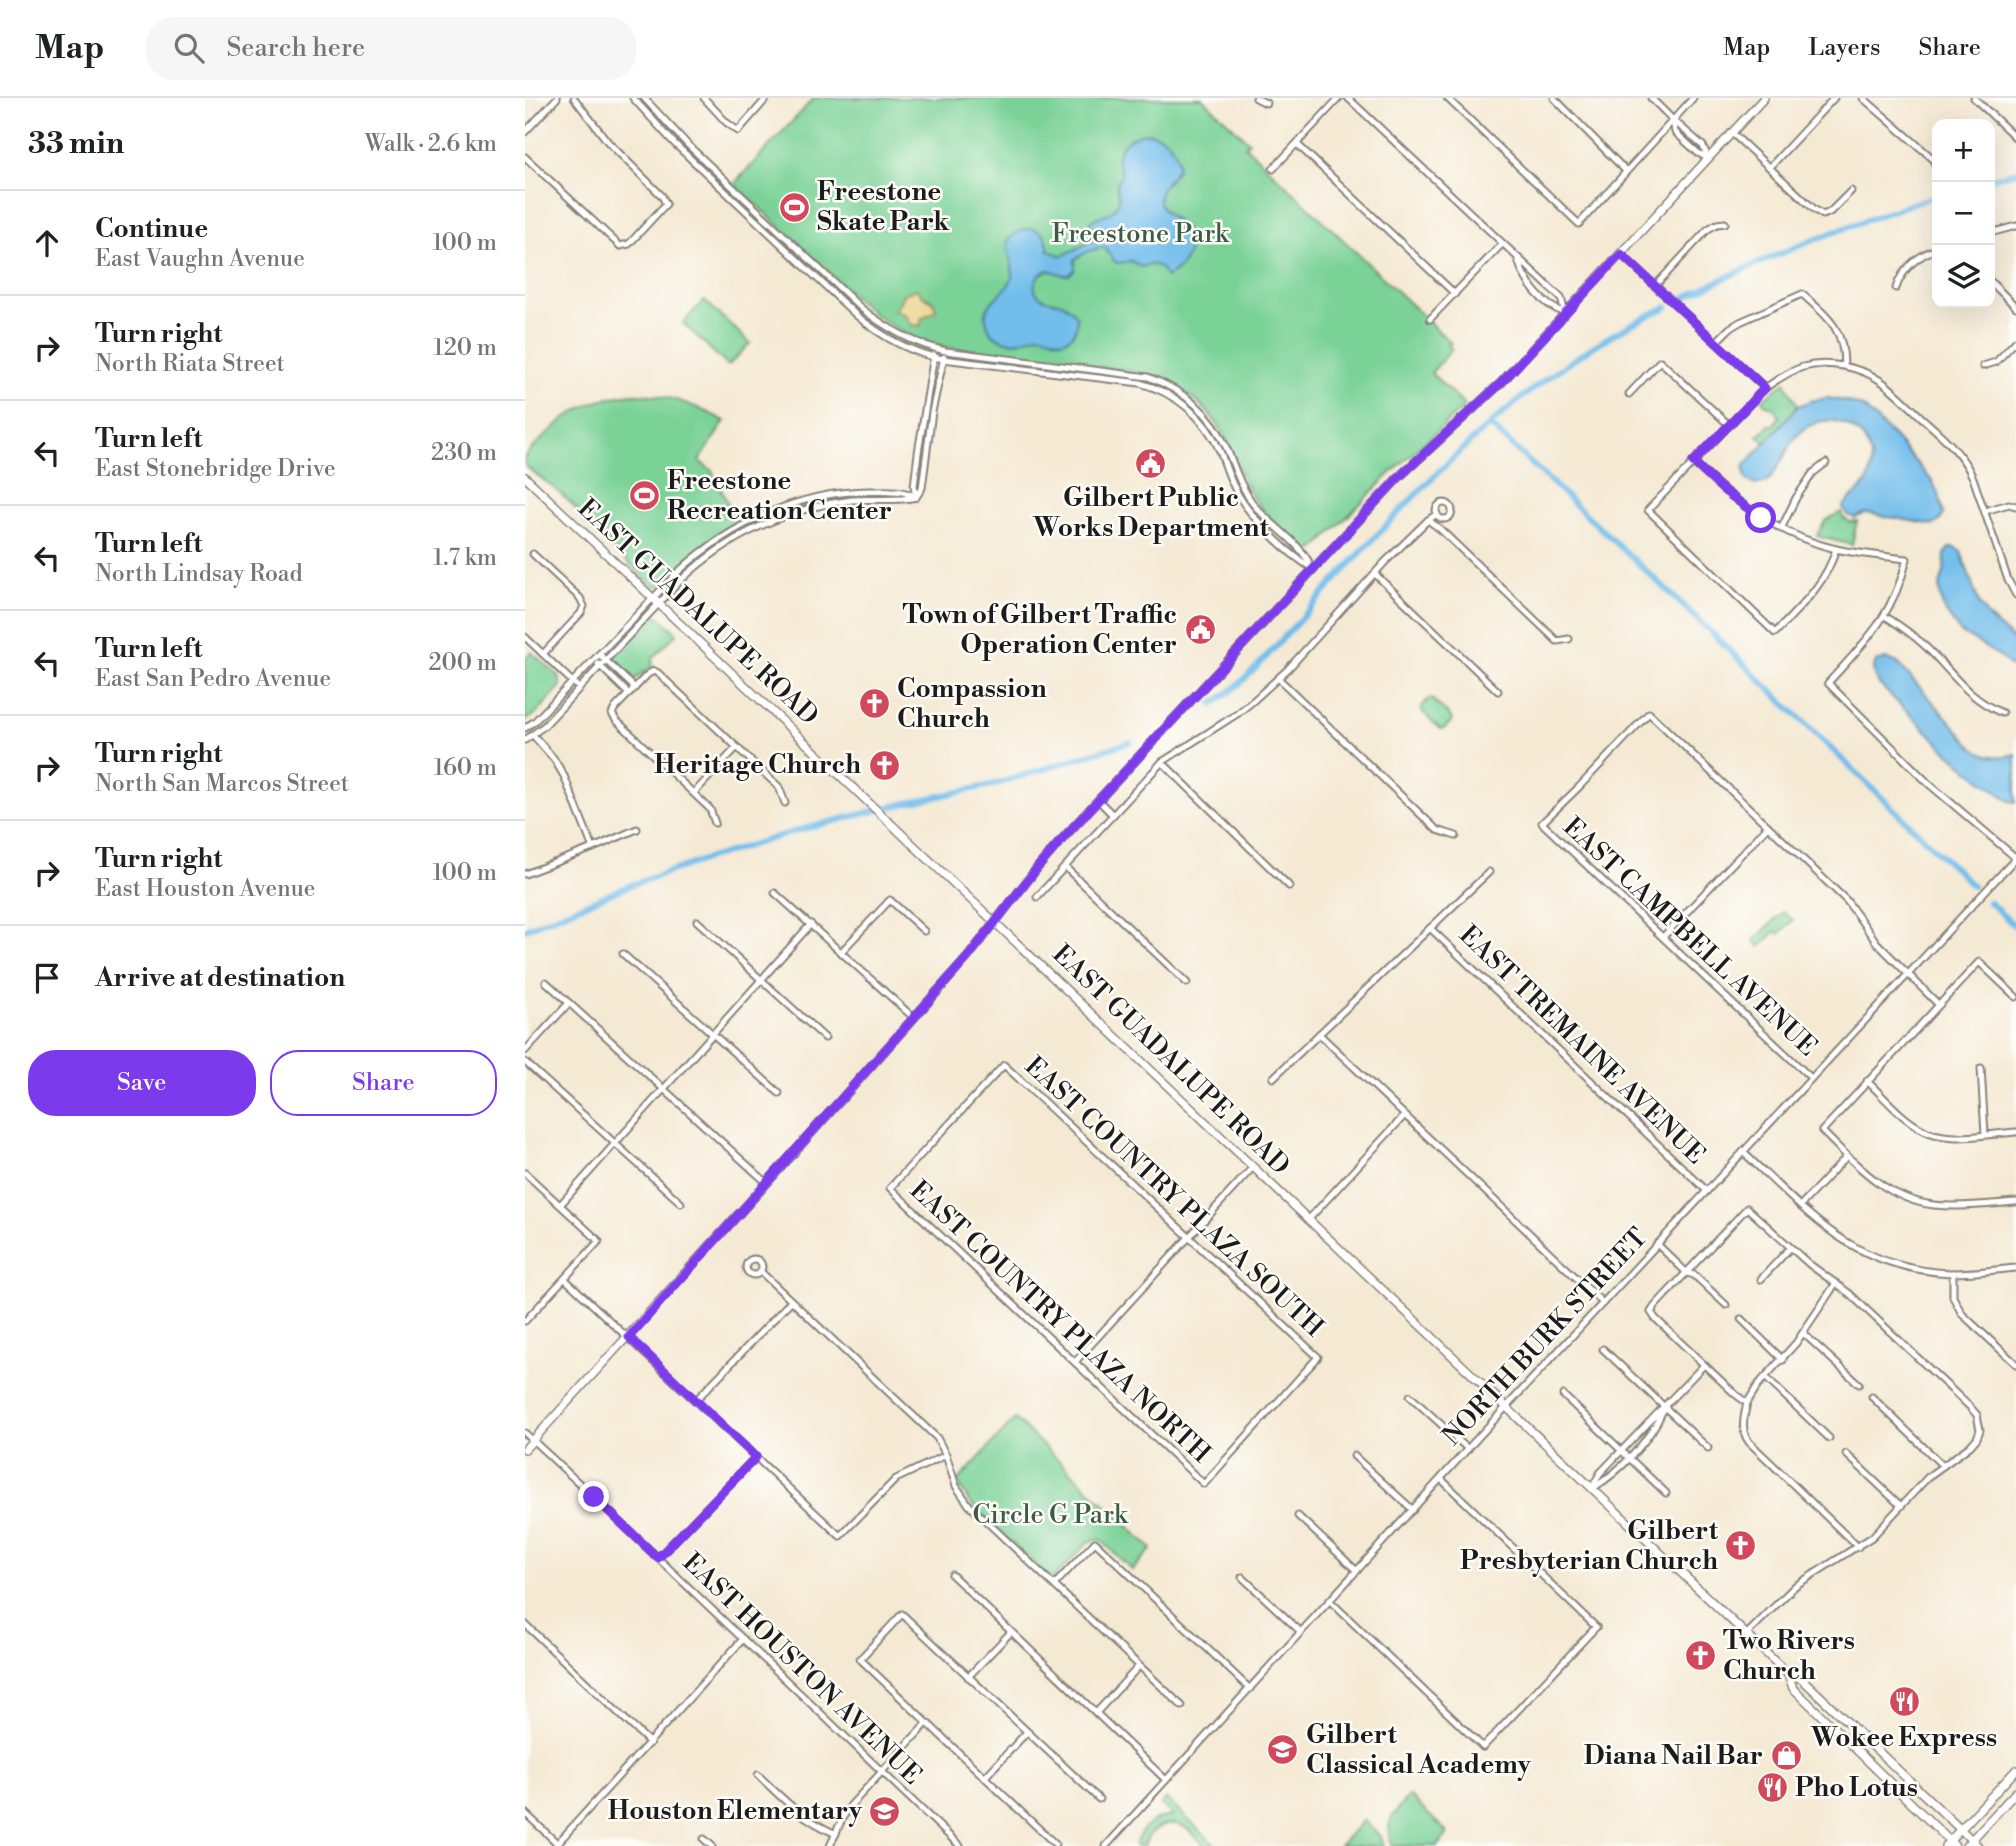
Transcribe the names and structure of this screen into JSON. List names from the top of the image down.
{
  "streets": {
    "main road": ["EAST GUADALUPE ROAD"],
    "street": [
      "EAST CAMPBELL AVENUE",
      "EAST TREMAINE AVENUE",
      "EAST COUNTRY PLAZA SOUTH",
      "EAST COUNTRY PLAZA NORTH",
      "NORTH BURK STREET",
      "EAST HOUSTON AVENUE"
    ]
  },
  "crossings": [
    ["EAST GUADALUPE ROAD", "NORTH BURK STREET"],
    ["EAST CAMPBELL AVENUE", "NORTH BURK STREET"],
    ["EAST TREMAINE AVENUE", "NORTH BURK STREET"],
    ["EAST COUNTRY PLAZA SOUTH", "EAST COUNTRY PLAZA NORTH"]
  ],
  "parks": ["Freestone Park", "Circle G Park"],
  "places": {
    "sports": ["Freestone Skate Park", "Freestone Recreation Center"],
    "public building": ["Gilbert Public Works Department", "Town of Gilbert Traffic Operation Center"],
    "church": [
      "Compassion Church",
      "Heritage Church",
      "Gilbert Presbyterian Church",
      "Two Rivers Church"
    ],
    "restaurant": ["Wokee Express", "Pho Lotus"],
    "school or university": ["Gilbert Classical Academy", "Houston Elementary"],
    "shop": ["Diana Nail Bar"]
  },
  "page": {
    "header": "Map",
    "search": "Search here",
    "nav": ["Map", "Layers", "Share"],
    "heading": ["33 min", "Walk · 2.6 km"],
    "map_buttons": ["+", "−"],
    "list": [
      ["Continue", "East Vaughn Avenue", "100 m"],
      ["Turn right", "North Riata Street", "120 m"],
      ["Turn left", "East Stonebridge Drive", "230 m"],
      ["Turn left", "North Lindsay Road", "1.7 km"],
      ["Turn left", "East San Pedro Avenue", "200 m"],
      ["Turn right", "North San Marcos Street", "160 m"],
      ["Turn right", "East Houston Avenue", "100 m"],
      "Arrive at destination"
    ],
    "buttons": ["Save", "Share"]
  }
}
